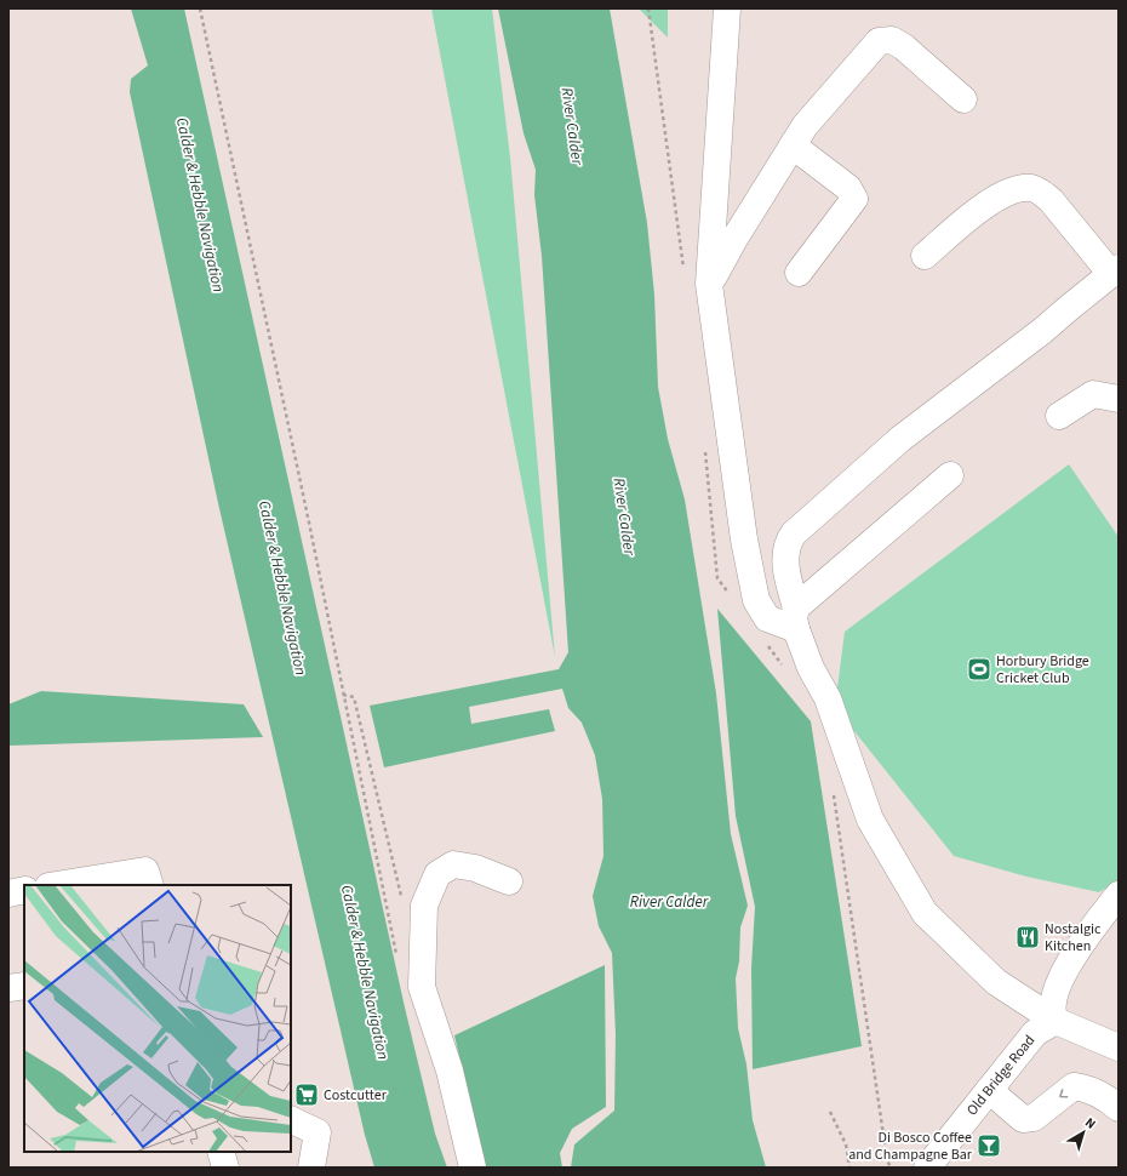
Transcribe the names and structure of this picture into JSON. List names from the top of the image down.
{
  "streets": {
    "street": ["Old Bridge Road"]
  },
  "water": ["River Calder", "Calder & Hebble Navigation"],
  "places": {
    "sports": ["Horbury Bridge Cricket Club"],
    "restaurant": ["Nostalgic Kitchen"],
    "supermarket": ["Costcutter"],
    "bar": ["Di Bosco Coffee and Champagne Bar"]
  },
  "north": "top right"
}
